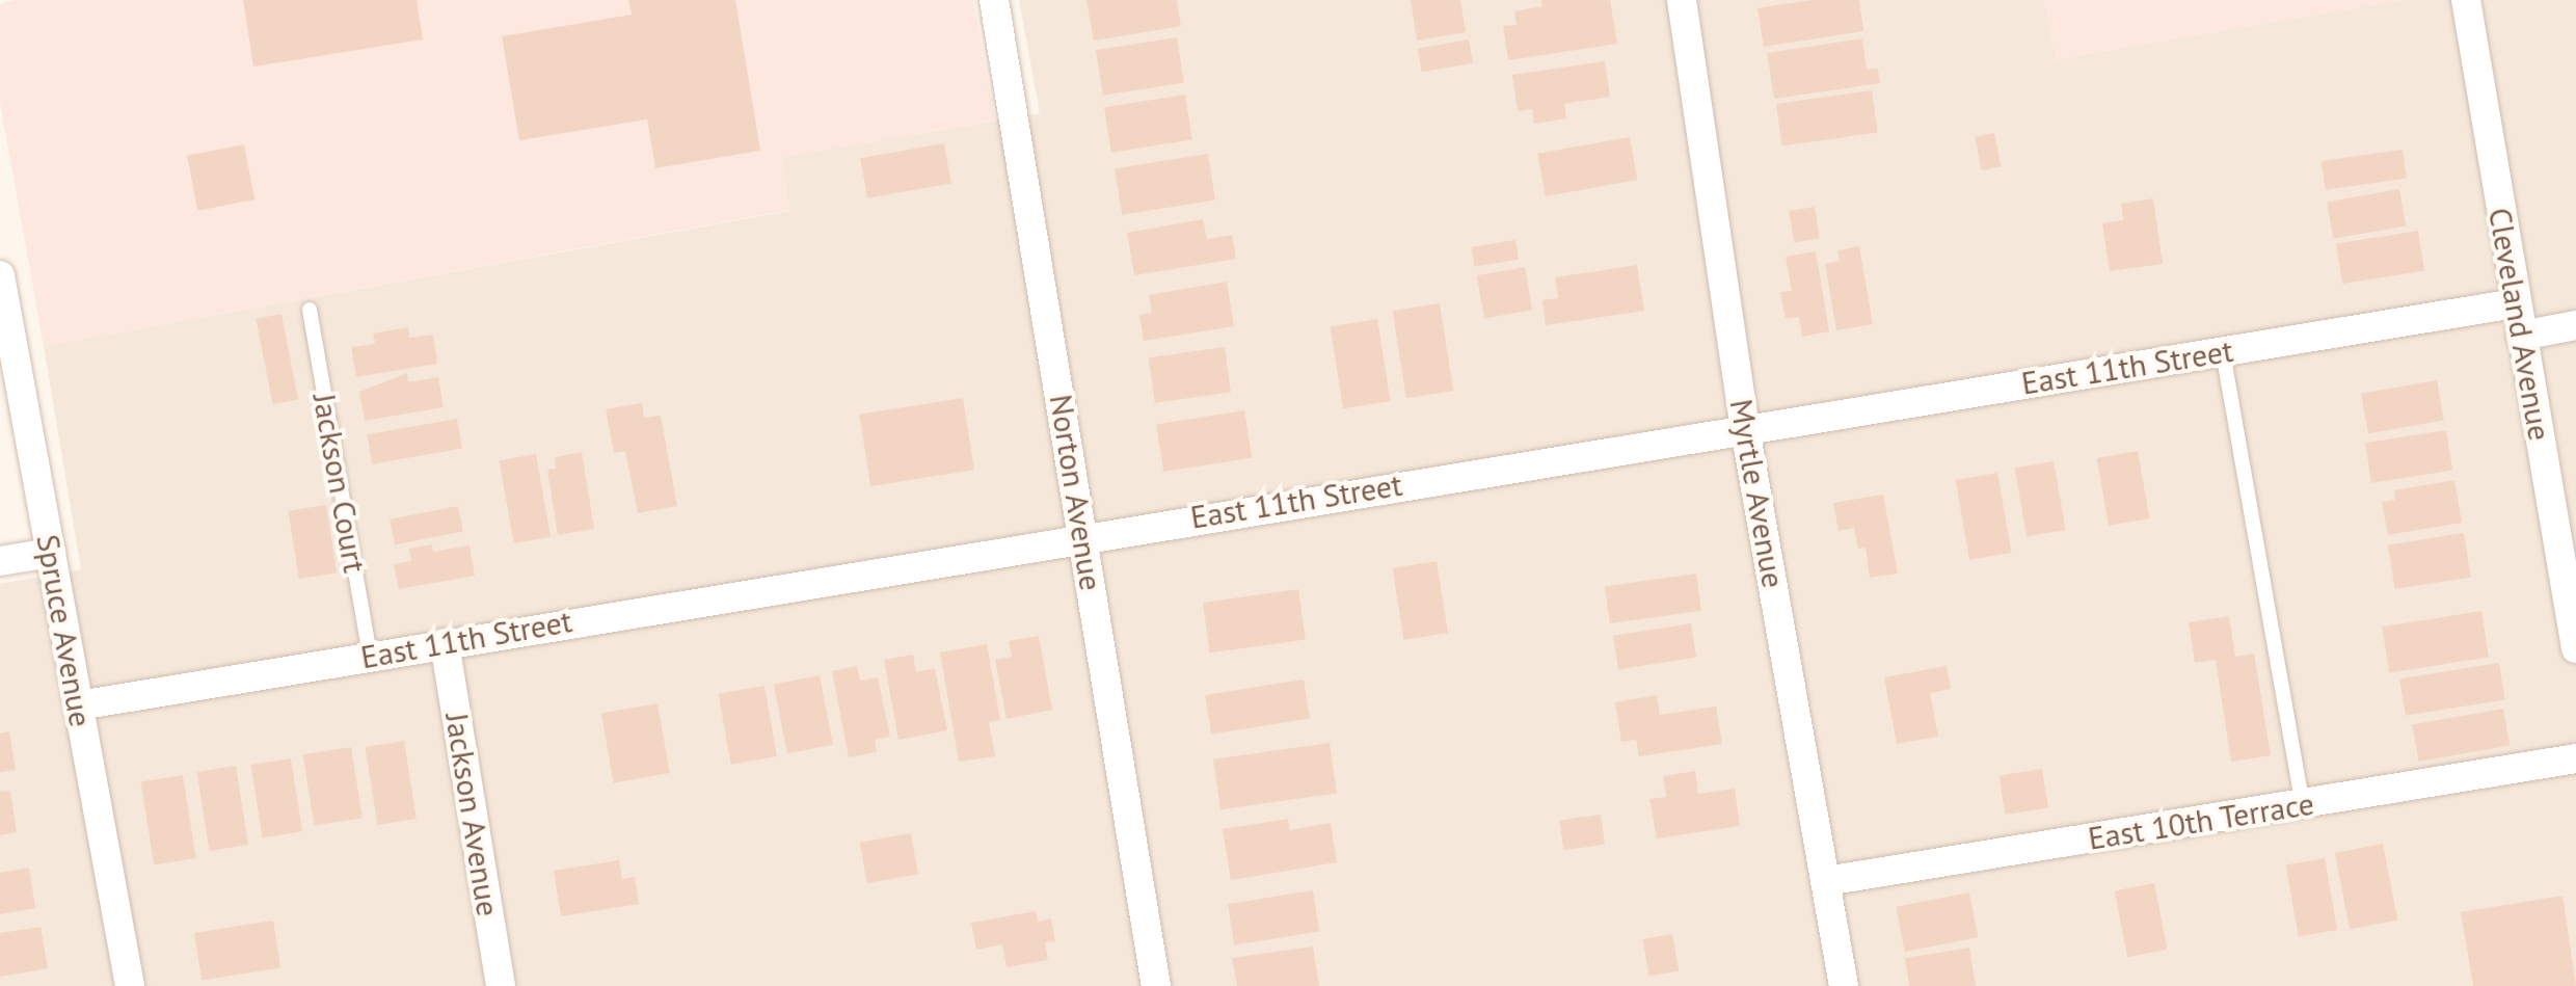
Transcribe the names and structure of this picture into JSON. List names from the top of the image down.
{
  "streets": {
    "street": [
      "Cleveland Avenue",
      "East 11th Street",
      "Norton Avenue",
      "Myrtle Avenue",
      "Spruce Avenue",
      "Jackson Avenue",
      "East 10th Terrace"
    ],
    "lane": ["Jackson Court"]
  },
  "crossings": [
    ["Cleveland Avenue", "East 11th Street"],
    ["East 11th Street", "Jackson Court"],
    ["East 11th Street", "Norton Avenue"],
    ["East 11th Street", "Myrtle Avenue"],
    ["East 11th Street", "Spruce Avenue"],
    ["East 11th Street", "Jackson Avenue"],
    ["Myrtle Avenue", "East 10th Terrace"]
  ]
}
